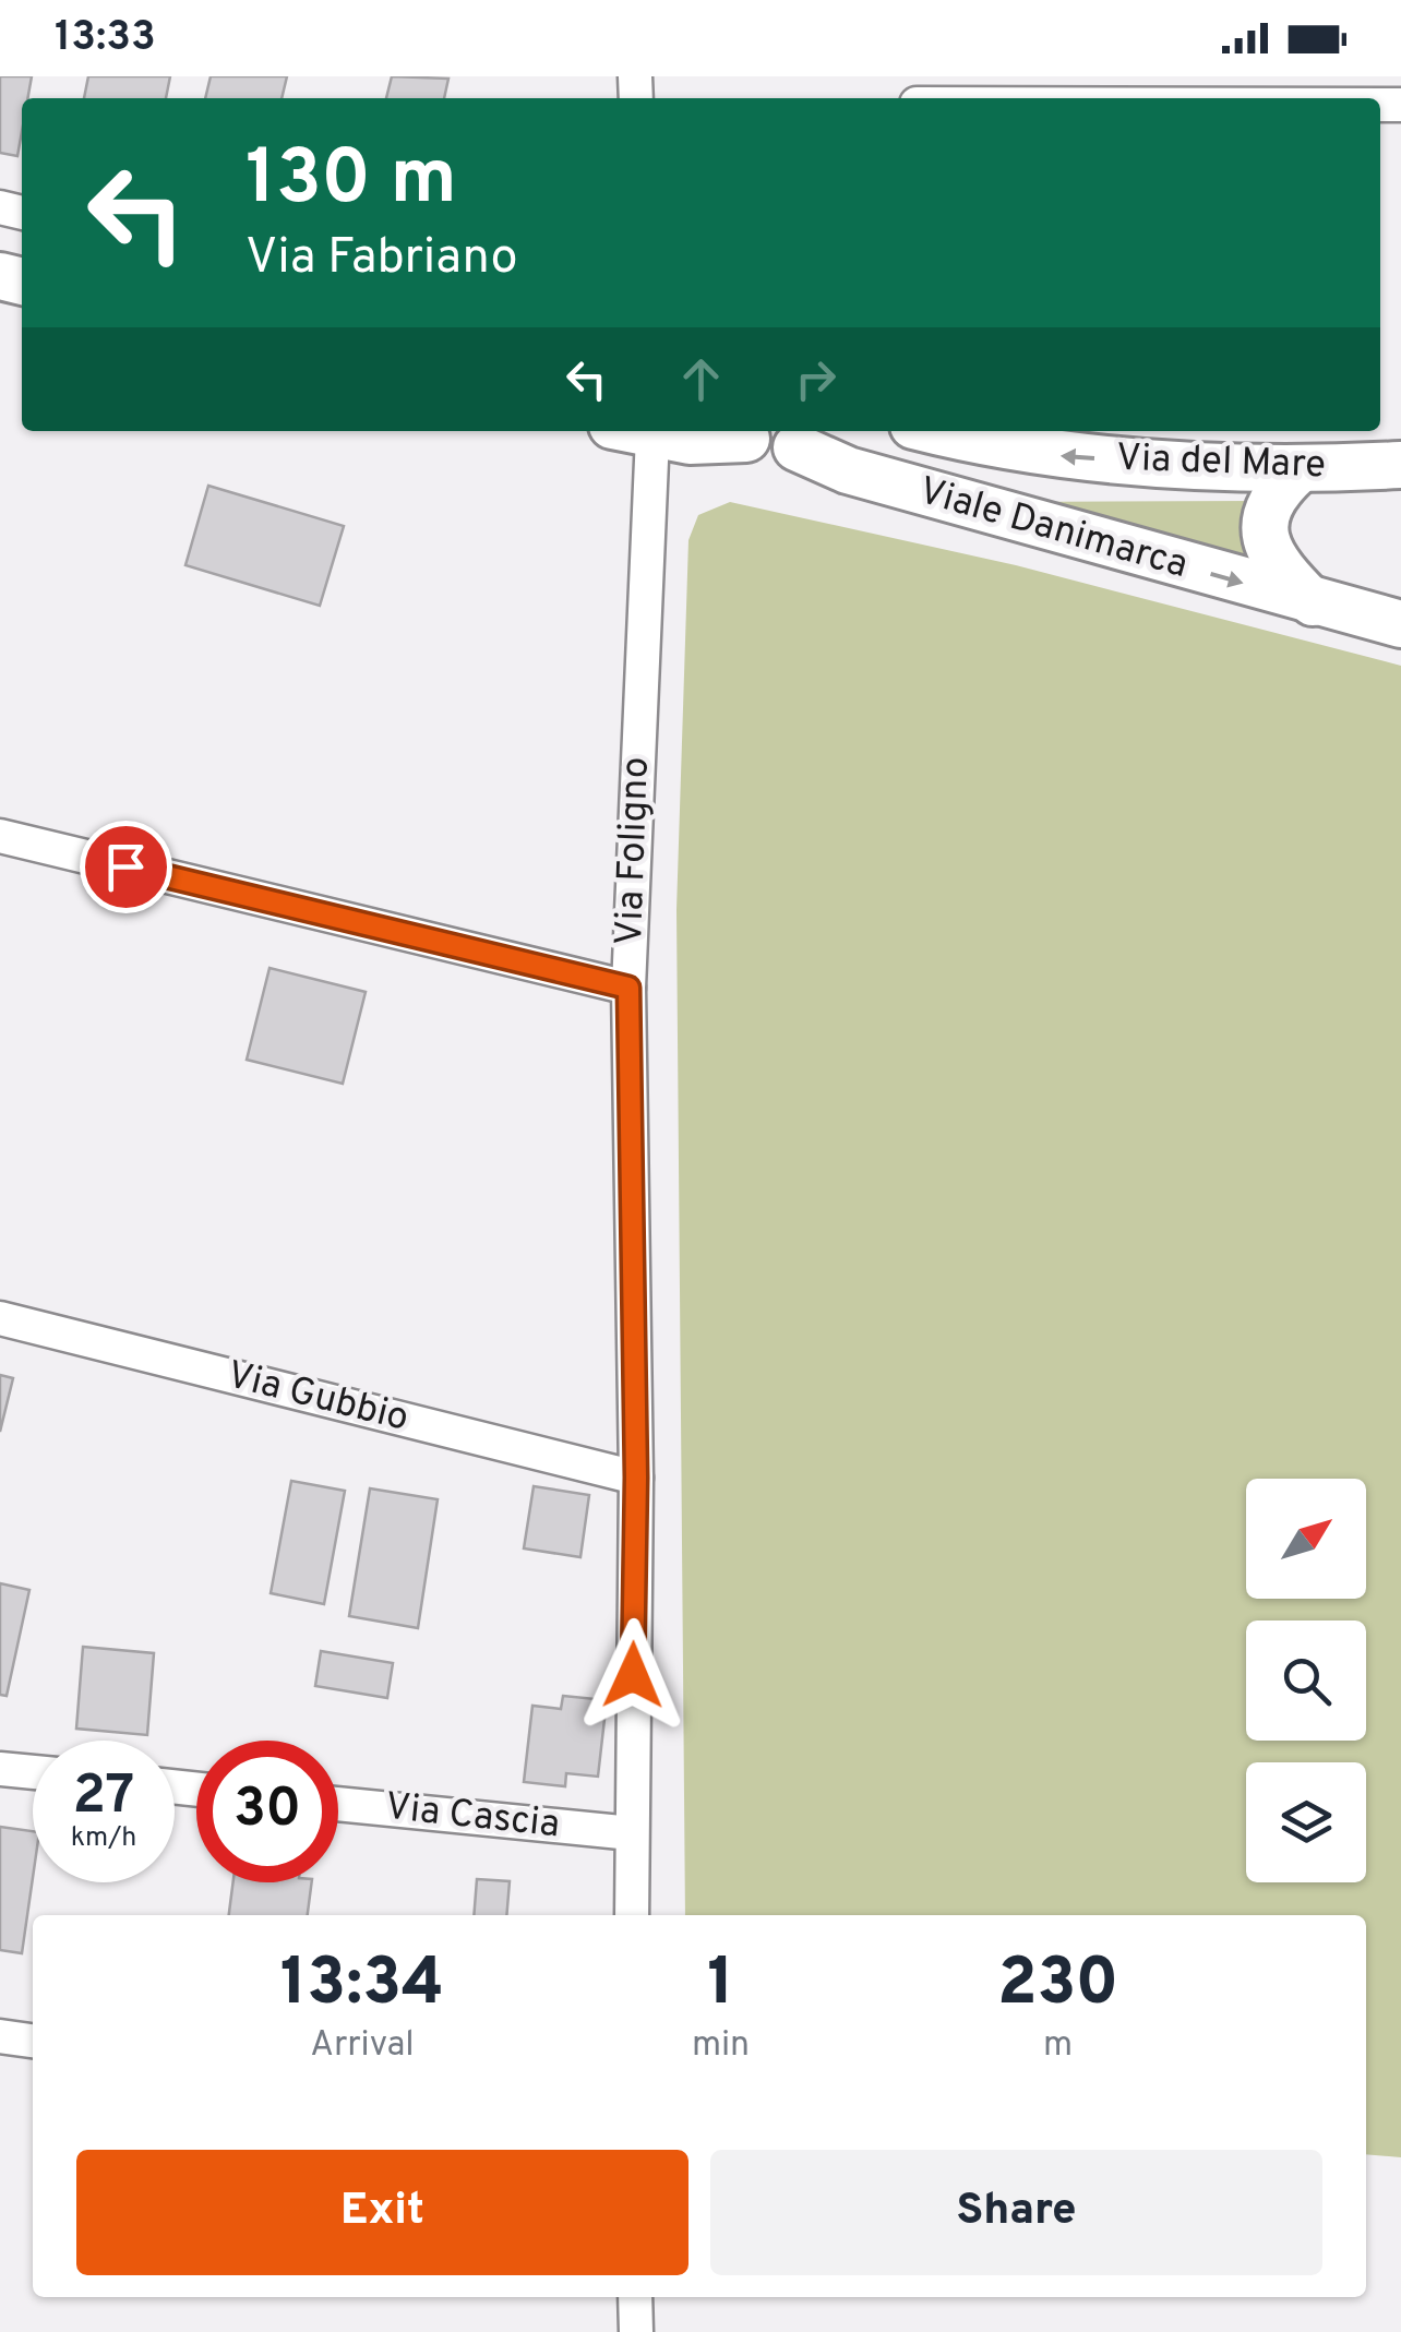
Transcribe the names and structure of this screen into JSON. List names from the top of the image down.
{
  "streets": {
    "main road": ["Via del Mare", "Viale Danimarca"],
    "street": ["Via Foligno", "Via Gubbio", "Via Cascia"]
  },
  "crossings": [
    ["Via Foligno", "Via Gubbio"],
    ["Via Foligno", "Via Cascia"]
  ],
  "one_way": ["Via del Mare", "Viale Danimarca"],
  "north": "top right",
  "page": {
    "status": "13:33",
    "turn": ["130 m", "Via Fabriano"],
    "speed": "27 km/h",
    "limit": "30",
    "eta": [
      "13:34",
      "Arrival",
      "1",
      "min",
      "230",
      "m"
    ],
    "buttons": ["Exit", "Share"]
  }
}
